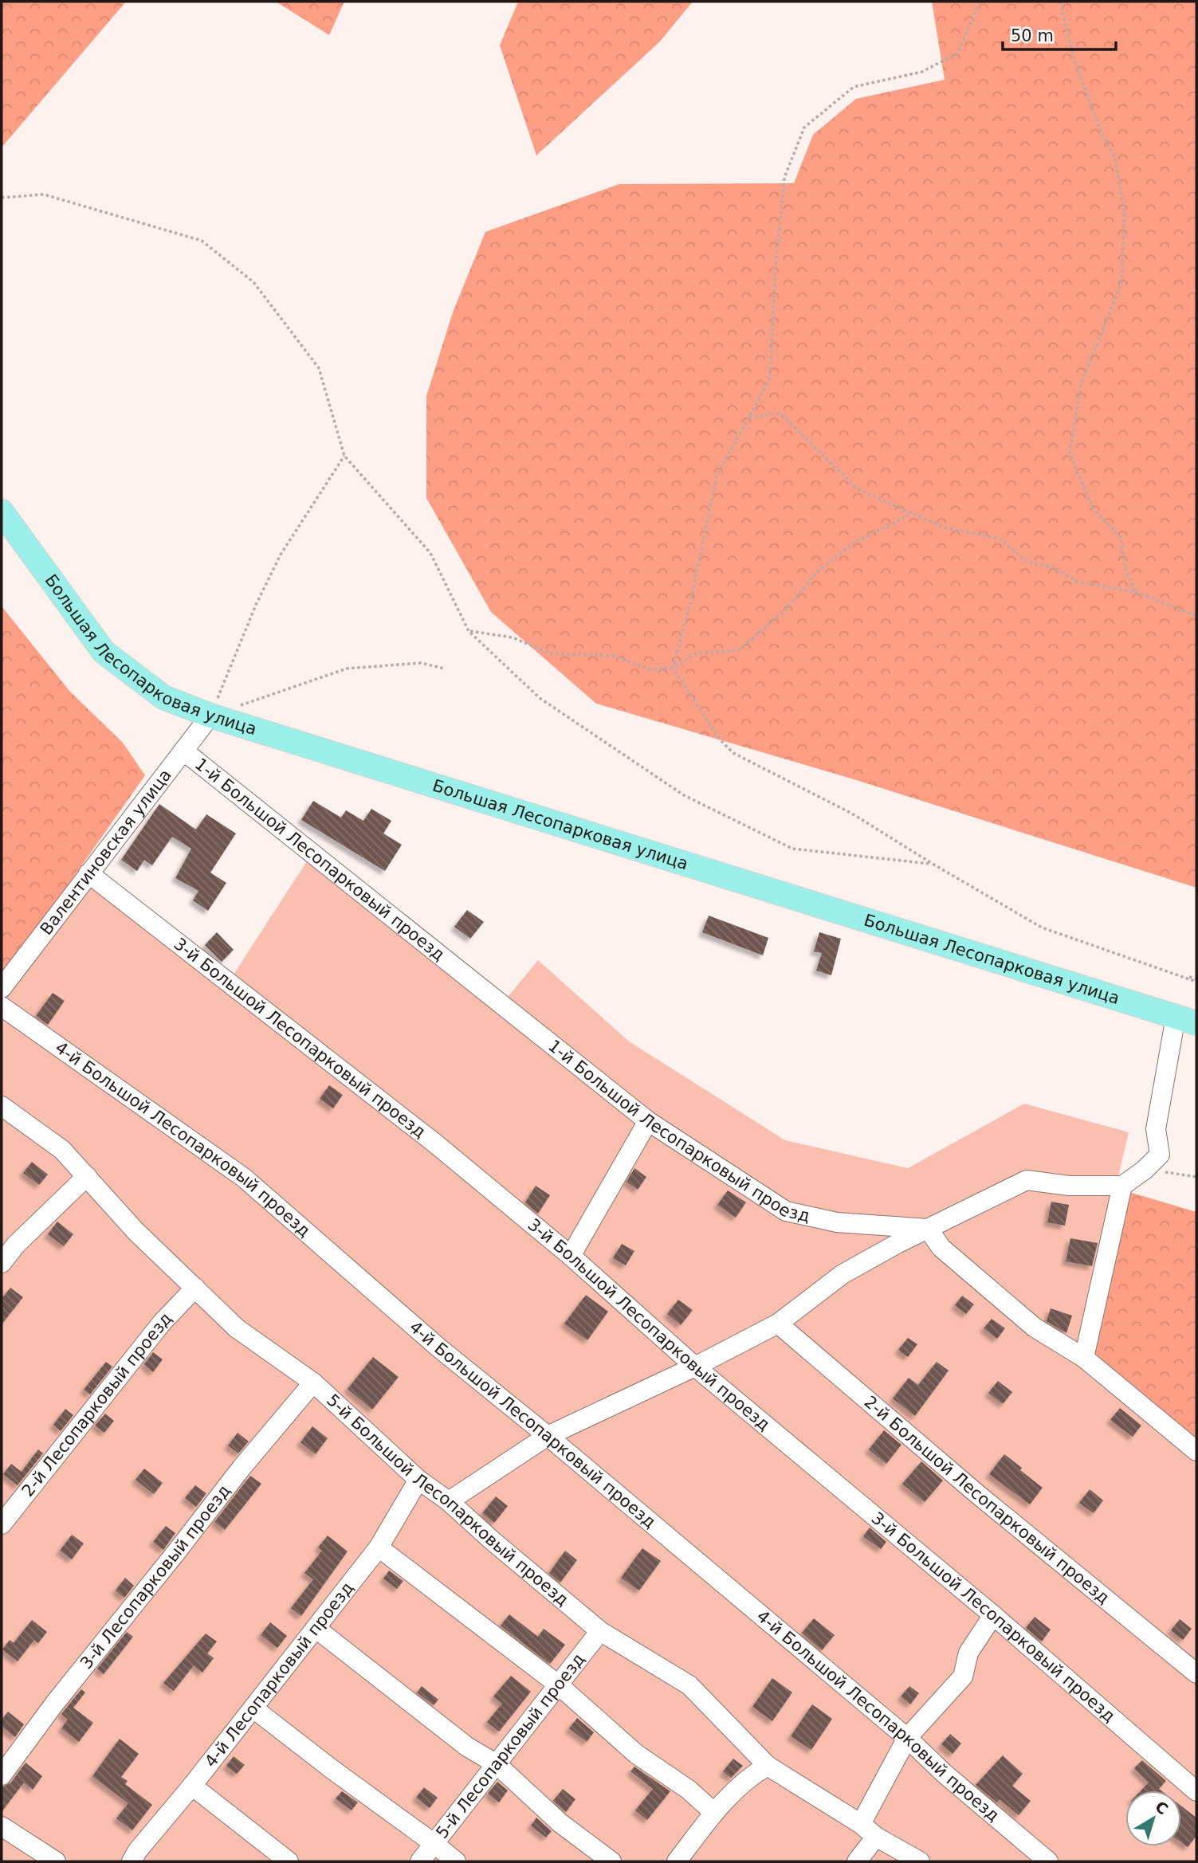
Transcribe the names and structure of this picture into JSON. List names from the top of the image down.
{
  "streets": {
    "main road": ["Большая Лесопарковая улица"],
    "street": [
      "Валентиновская улица",
      "1-й Большой Лесопарковый проезд",
      "3-й Большой Лесопарковый проезд",
      "4-й Большой Лесопарковый проезд",
      "2-й Лесопарковый проезд",
      "2-й Большой Лесопарковый проезд",
      "5-й Большой Лесопарковый проезд",
      "3-й Лесопарковый проезд",
      "4-й Лесопарковый проезд",
      "5-й Лесопарковый проезд"
    ]
  },
  "crossings": [
    ["Большая Лесопарковая улица", "Валентиновская улица"],
    ["Валентиновская улица", "1-й Большой Лесопарковый проезд"],
    ["Валентиновская улица", "3-й Большой Лесопарковый проезд"],
    ["2-й Лесопарковый проезд", "5-й Большой Лесопарковый проезд"],
    ["5-й Большой Лесопарковый проезд", "3-й Лесопарковый проезд"],
    ["5-й Большой Лесопарковый проезд", "4-й Лесопарковый проезд"],
    ["5-й Большой Лесопарковый проезд", "5-й Лесопарковый проезд"]
  ],
  "scale_bar": "50 m",
  "north": "top right"
}
